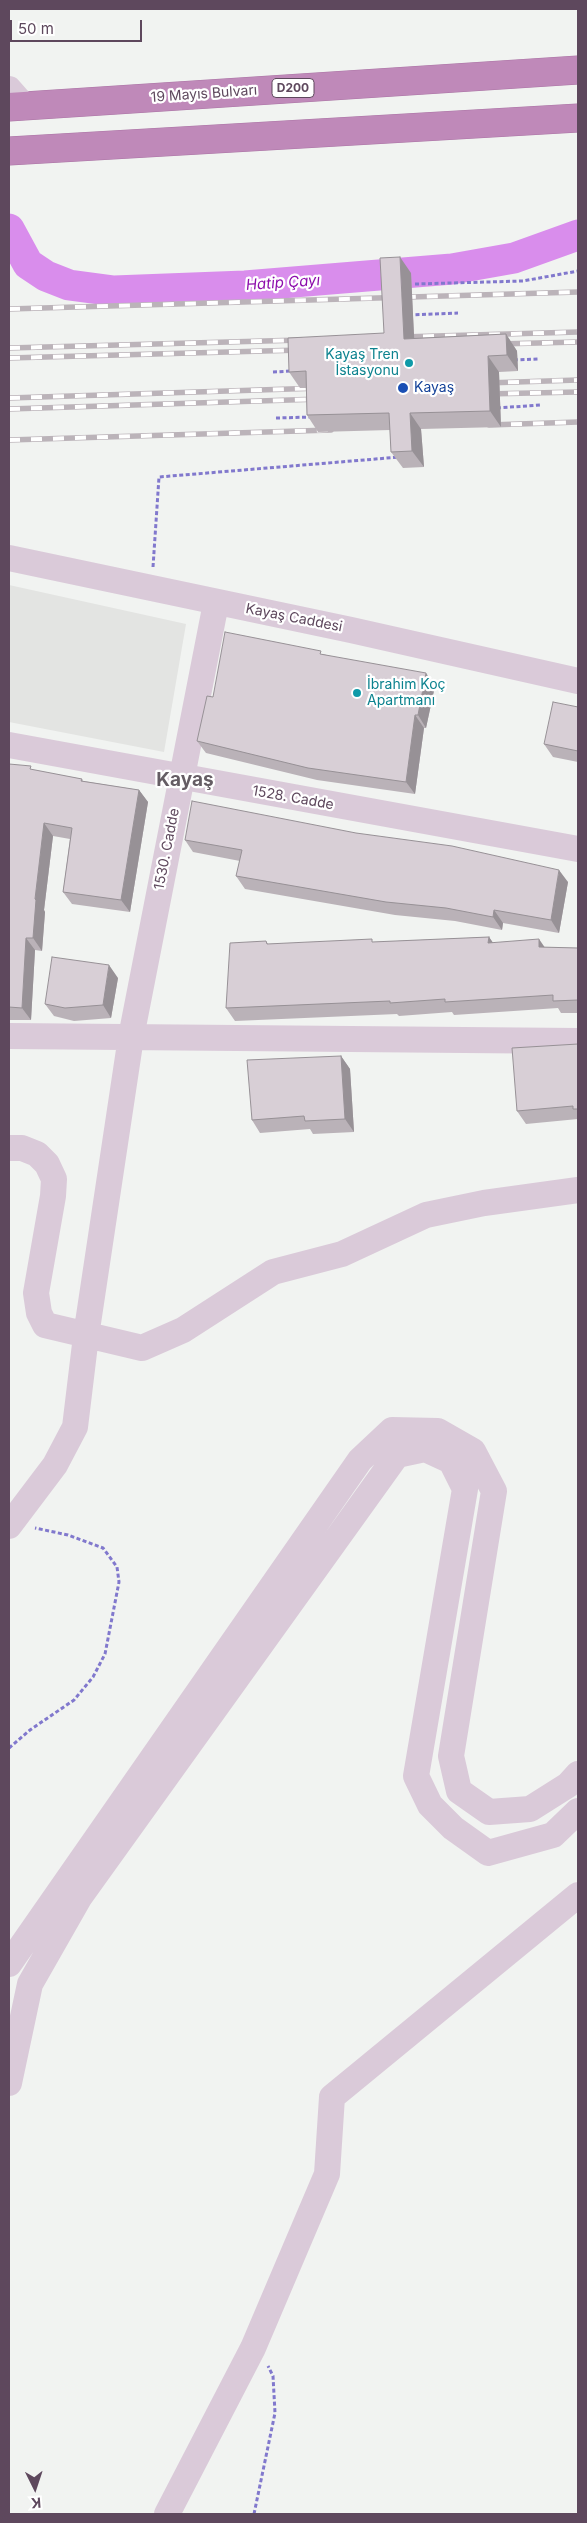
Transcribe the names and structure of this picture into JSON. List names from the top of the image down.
{
  "streets": {
    "highway": ["D200", "19 Mayıs Bulvarı"],
    "street": ["Kayaş Caddesi", "1528. Cadde", "1530. Cadde"]
  },
  "crossings": [
    ["Kayaş Caddesi", "1530. Cadde"],
    ["1528. Cadde", "1530. Cadde"]
  ],
  "districts": ["Kayaş"],
  "water": ["Hatip Çayı"],
  "places": ["Kayaş Tren İstasyonu", "Kayaş", "İbrahim Koç Apartmanı"],
  "scale_bar": "50 m",
  "north": "bottom"
}
